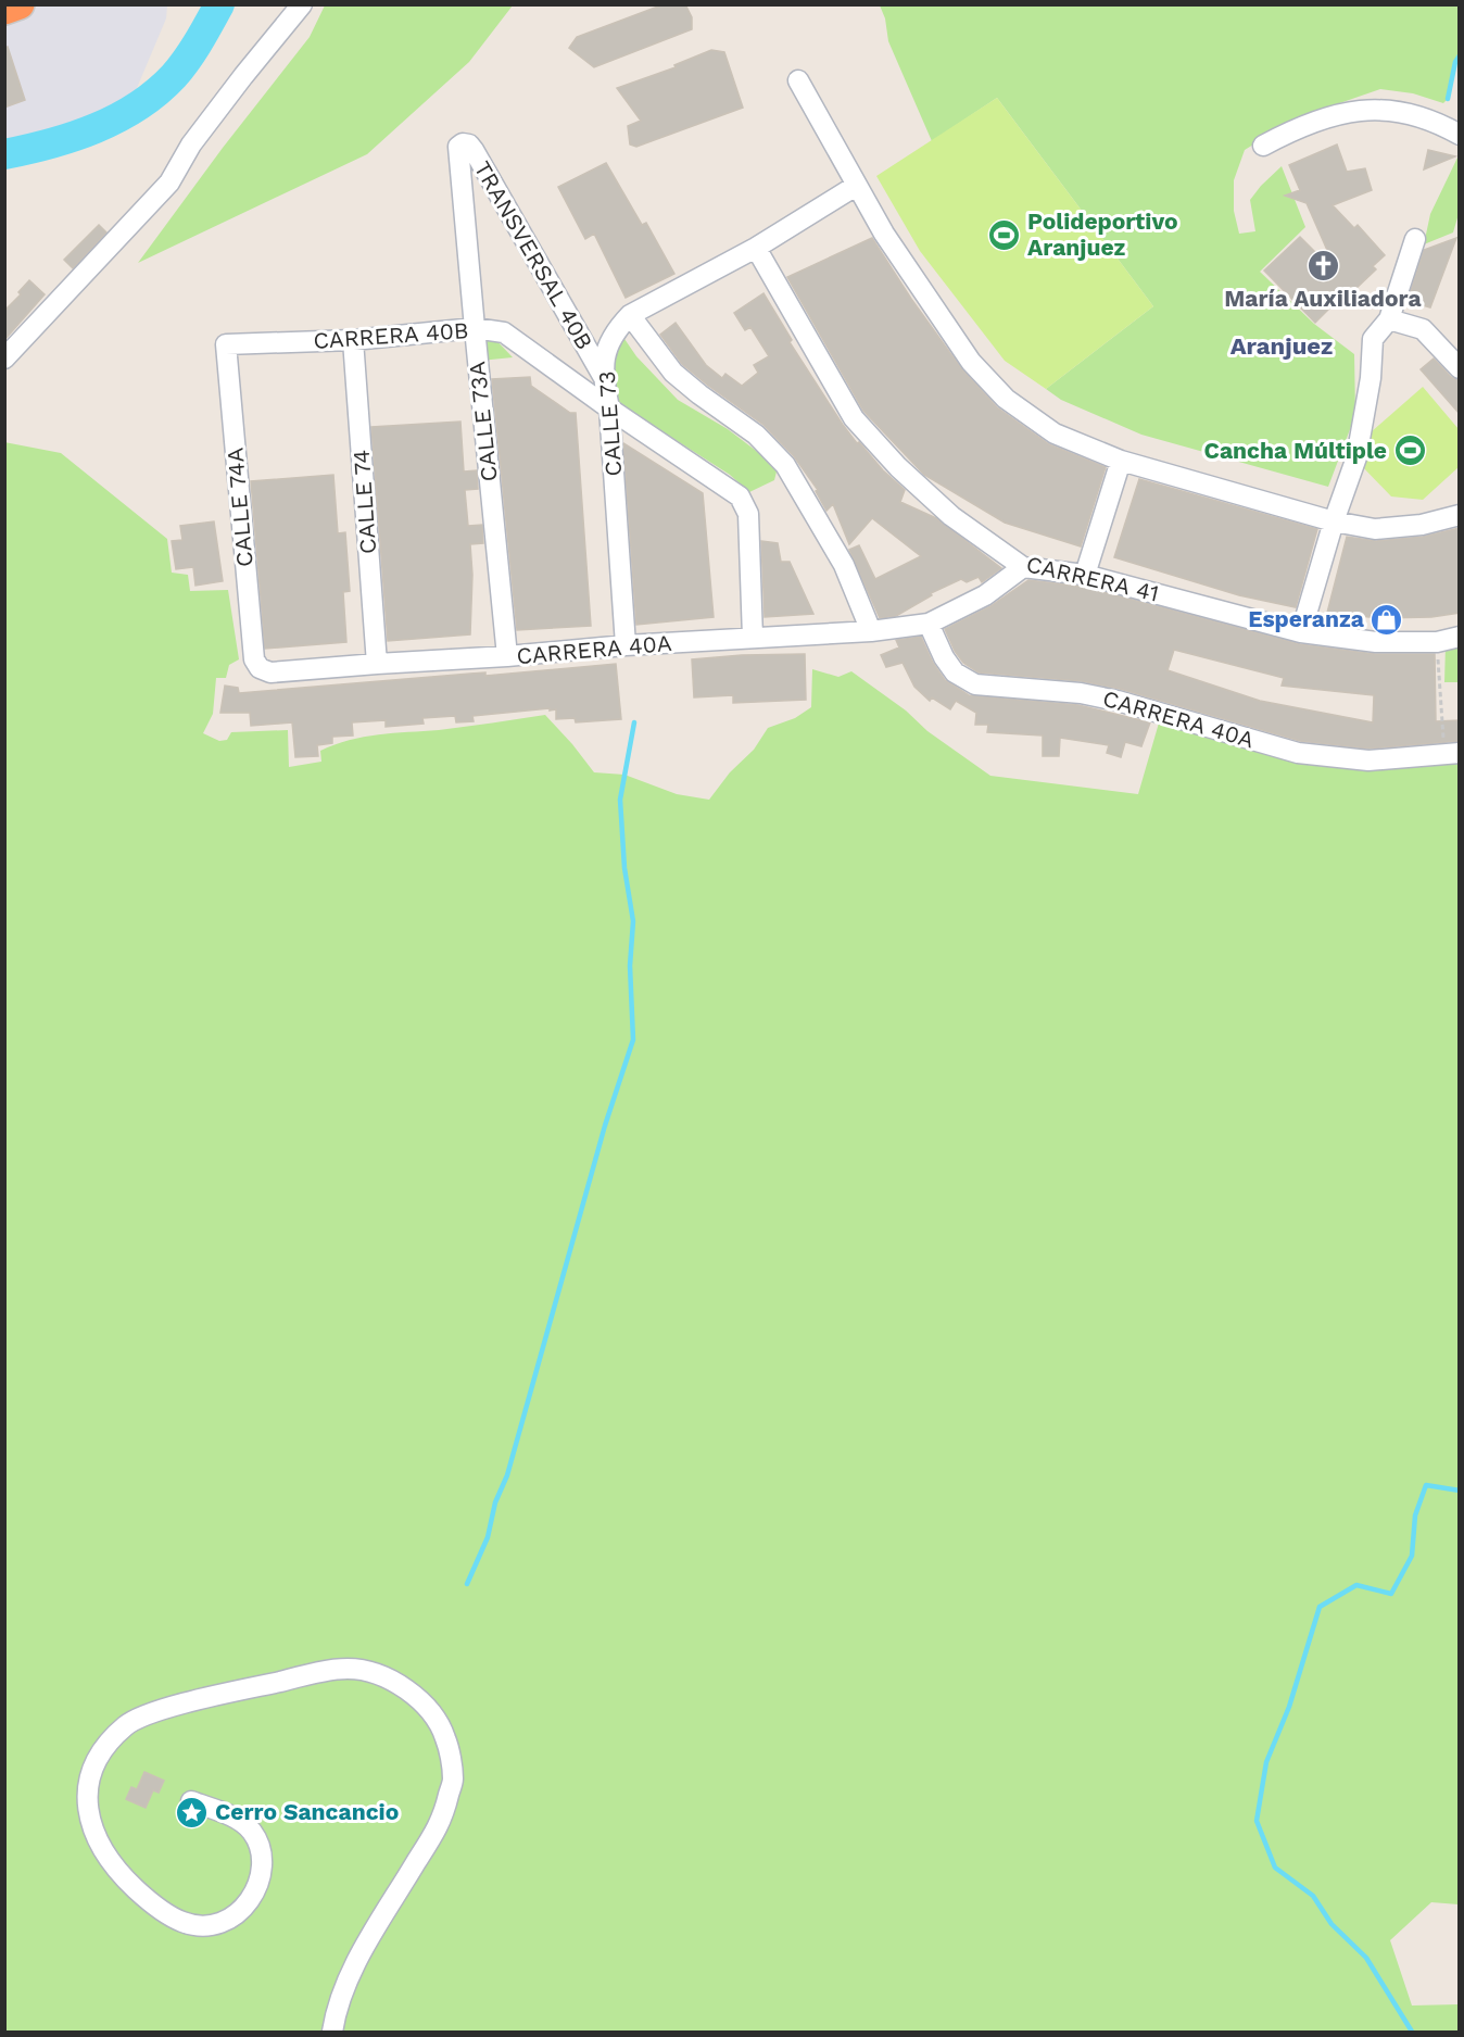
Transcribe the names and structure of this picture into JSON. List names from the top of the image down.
{
  "streets": {
    "street": [
      "TRANSVERSAL 40B",
      "CARRERA 40B",
      "CALLE 73A",
      "CALLE 73",
      "CALLE 74",
      "CALLE 74A",
      "CARRERA 41",
      "CARRERA 40A"
    ]
  },
  "crossings": [
    ["TRANSVERSAL 40B", "CALLE 73A"],
    ["TRANSVERSAL 40B", "CALLE 73"],
    ["CARRERA 40B", "CALLE 73A"],
    ["CARRERA 40B", "CALLE 73"],
    ["CARRERA 40B", "CALLE 74"],
    ["CARRERA 40B", "CALLE 74A"],
    ["CARRERA 40B", "CARRERA 40A"],
    ["CALLE 73A", "CARRERA 40A"],
    ["CALLE 73", "CARRERA 41"],
    ["CALLE 73", "CARRERA 40A"],
    ["CALLE 74", "CARRERA 40A"],
    ["CALLE 74A", "CARRERA 40A"],
    ["CARRERA 41", "CARRERA 40A"]
  ],
  "districts": ["Aranjuez"],
  "places": {
    "sports": ["Polideportivo Aranjuez", "Cancha Múltiple"],
    "church": ["María Auxiliadora"],
    "shop": ["Esperanza"],
    "place": ["Cerro Sancancio"]
  }
}
